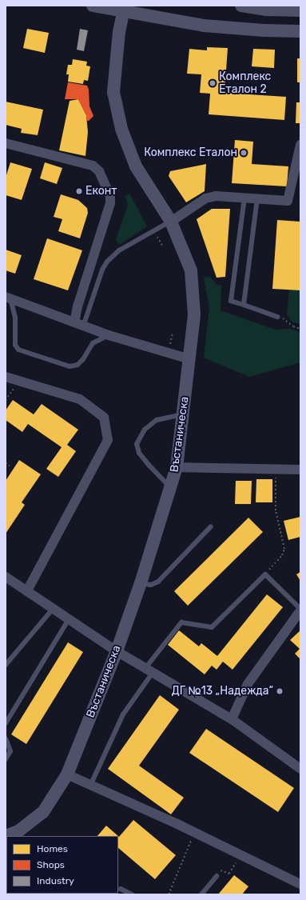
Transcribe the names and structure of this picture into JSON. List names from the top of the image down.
{
  "streets": {
    "main road": ["Въстаническа"]
  },
  "places": [
    "Комплекс Еталон 2",
    "Комплекс Еталон",
    "Еконт",
    "ДГ №13 „Надежда“"
  ],
  "legend": ["Homes", "Shops", "Industry"]
}
